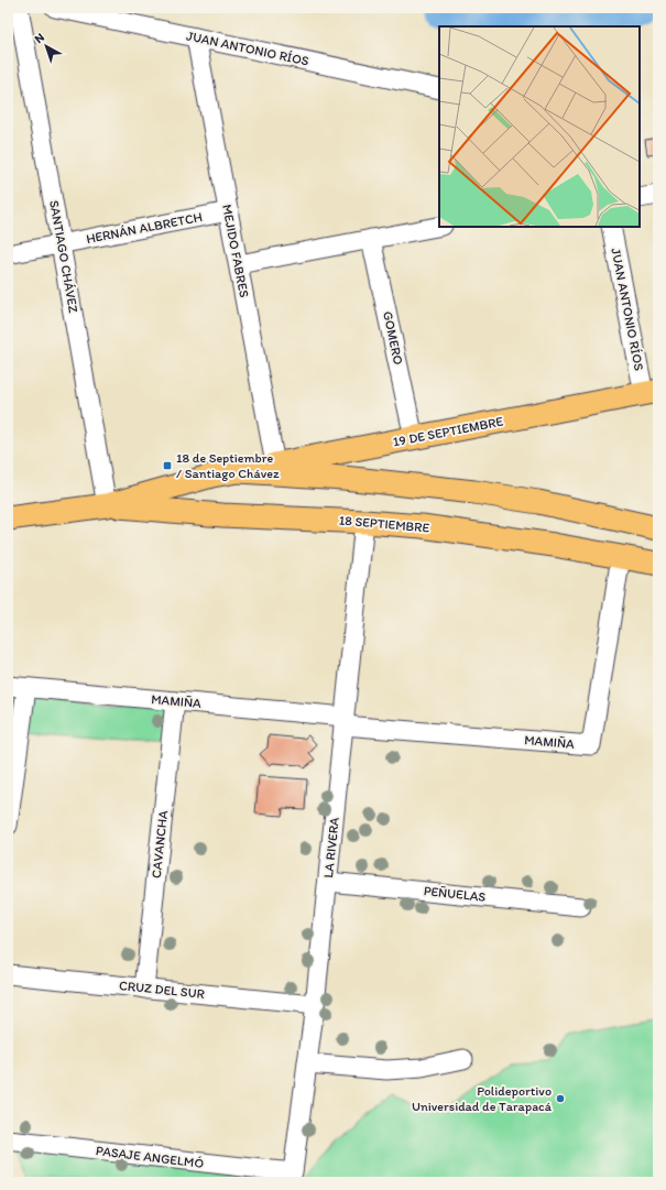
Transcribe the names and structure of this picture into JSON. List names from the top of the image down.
{
  "streets": {
    "main road": ["19 DE SEPTIEMBRE", "18 SEPTIEMBRE"],
    "street": [
      "JUAN ANTONIO RÍOS",
      "HERNÁN ALBRETCH",
      "MEJIDO FABRES",
      "SANTIAGO CHÁVEZ",
      "GOMERO",
      "MAMIÑA",
      "CAVANCHA",
      "LA RIVERA",
      "PEÑUELAS",
      "CRUZ DEL SUR",
      "PASAJE ANGELMÓ"
    ]
  },
  "crossings": [
    ["JUAN ANTONIO RÍOS", "MEJIDO FABRES"],
    ["JUAN ANTONIO RÍOS", "19 DE SEPTIEMBRE"],
    ["HERNÁN ALBRETCH", "MEJIDO FABRES"],
    ["HERNÁN ALBRETCH", "SANTIAGO CHÁVEZ"],
    ["MEJIDO FABRES", "19 DE SEPTIEMBRE"],
    ["SANTIAGO CHÁVEZ", "18 SEPTIEMBRE"],
    ["GOMERO", "19 DE SEPTIEMBRE"],
    ["18 SEPTIEMBRE", "MAMIÑA"],
    ["18 SEPTIEMBRE", "LA RIVERA"],
    ["MAMIÑA", "CAVANCHA"],
    ["MAMIÑA", "LA RIVERA"],
    ["CAVANCHA", "CRUZ DEL SUR"],
    ["LA RIVERA", "PEÑUELAS"],
    ["LA RIVERA", "CRUZ DEL SUR"],
    ["LA RIVERA", "PASAJE ANGELMÓ"]
  ],
  "places": {
    "transit": ["18 de Septiembre / Santiago Chávez"],
    "other": ["Polideportivo Universidad de Tarapacá"]
  },
  "north": "top left"
}
